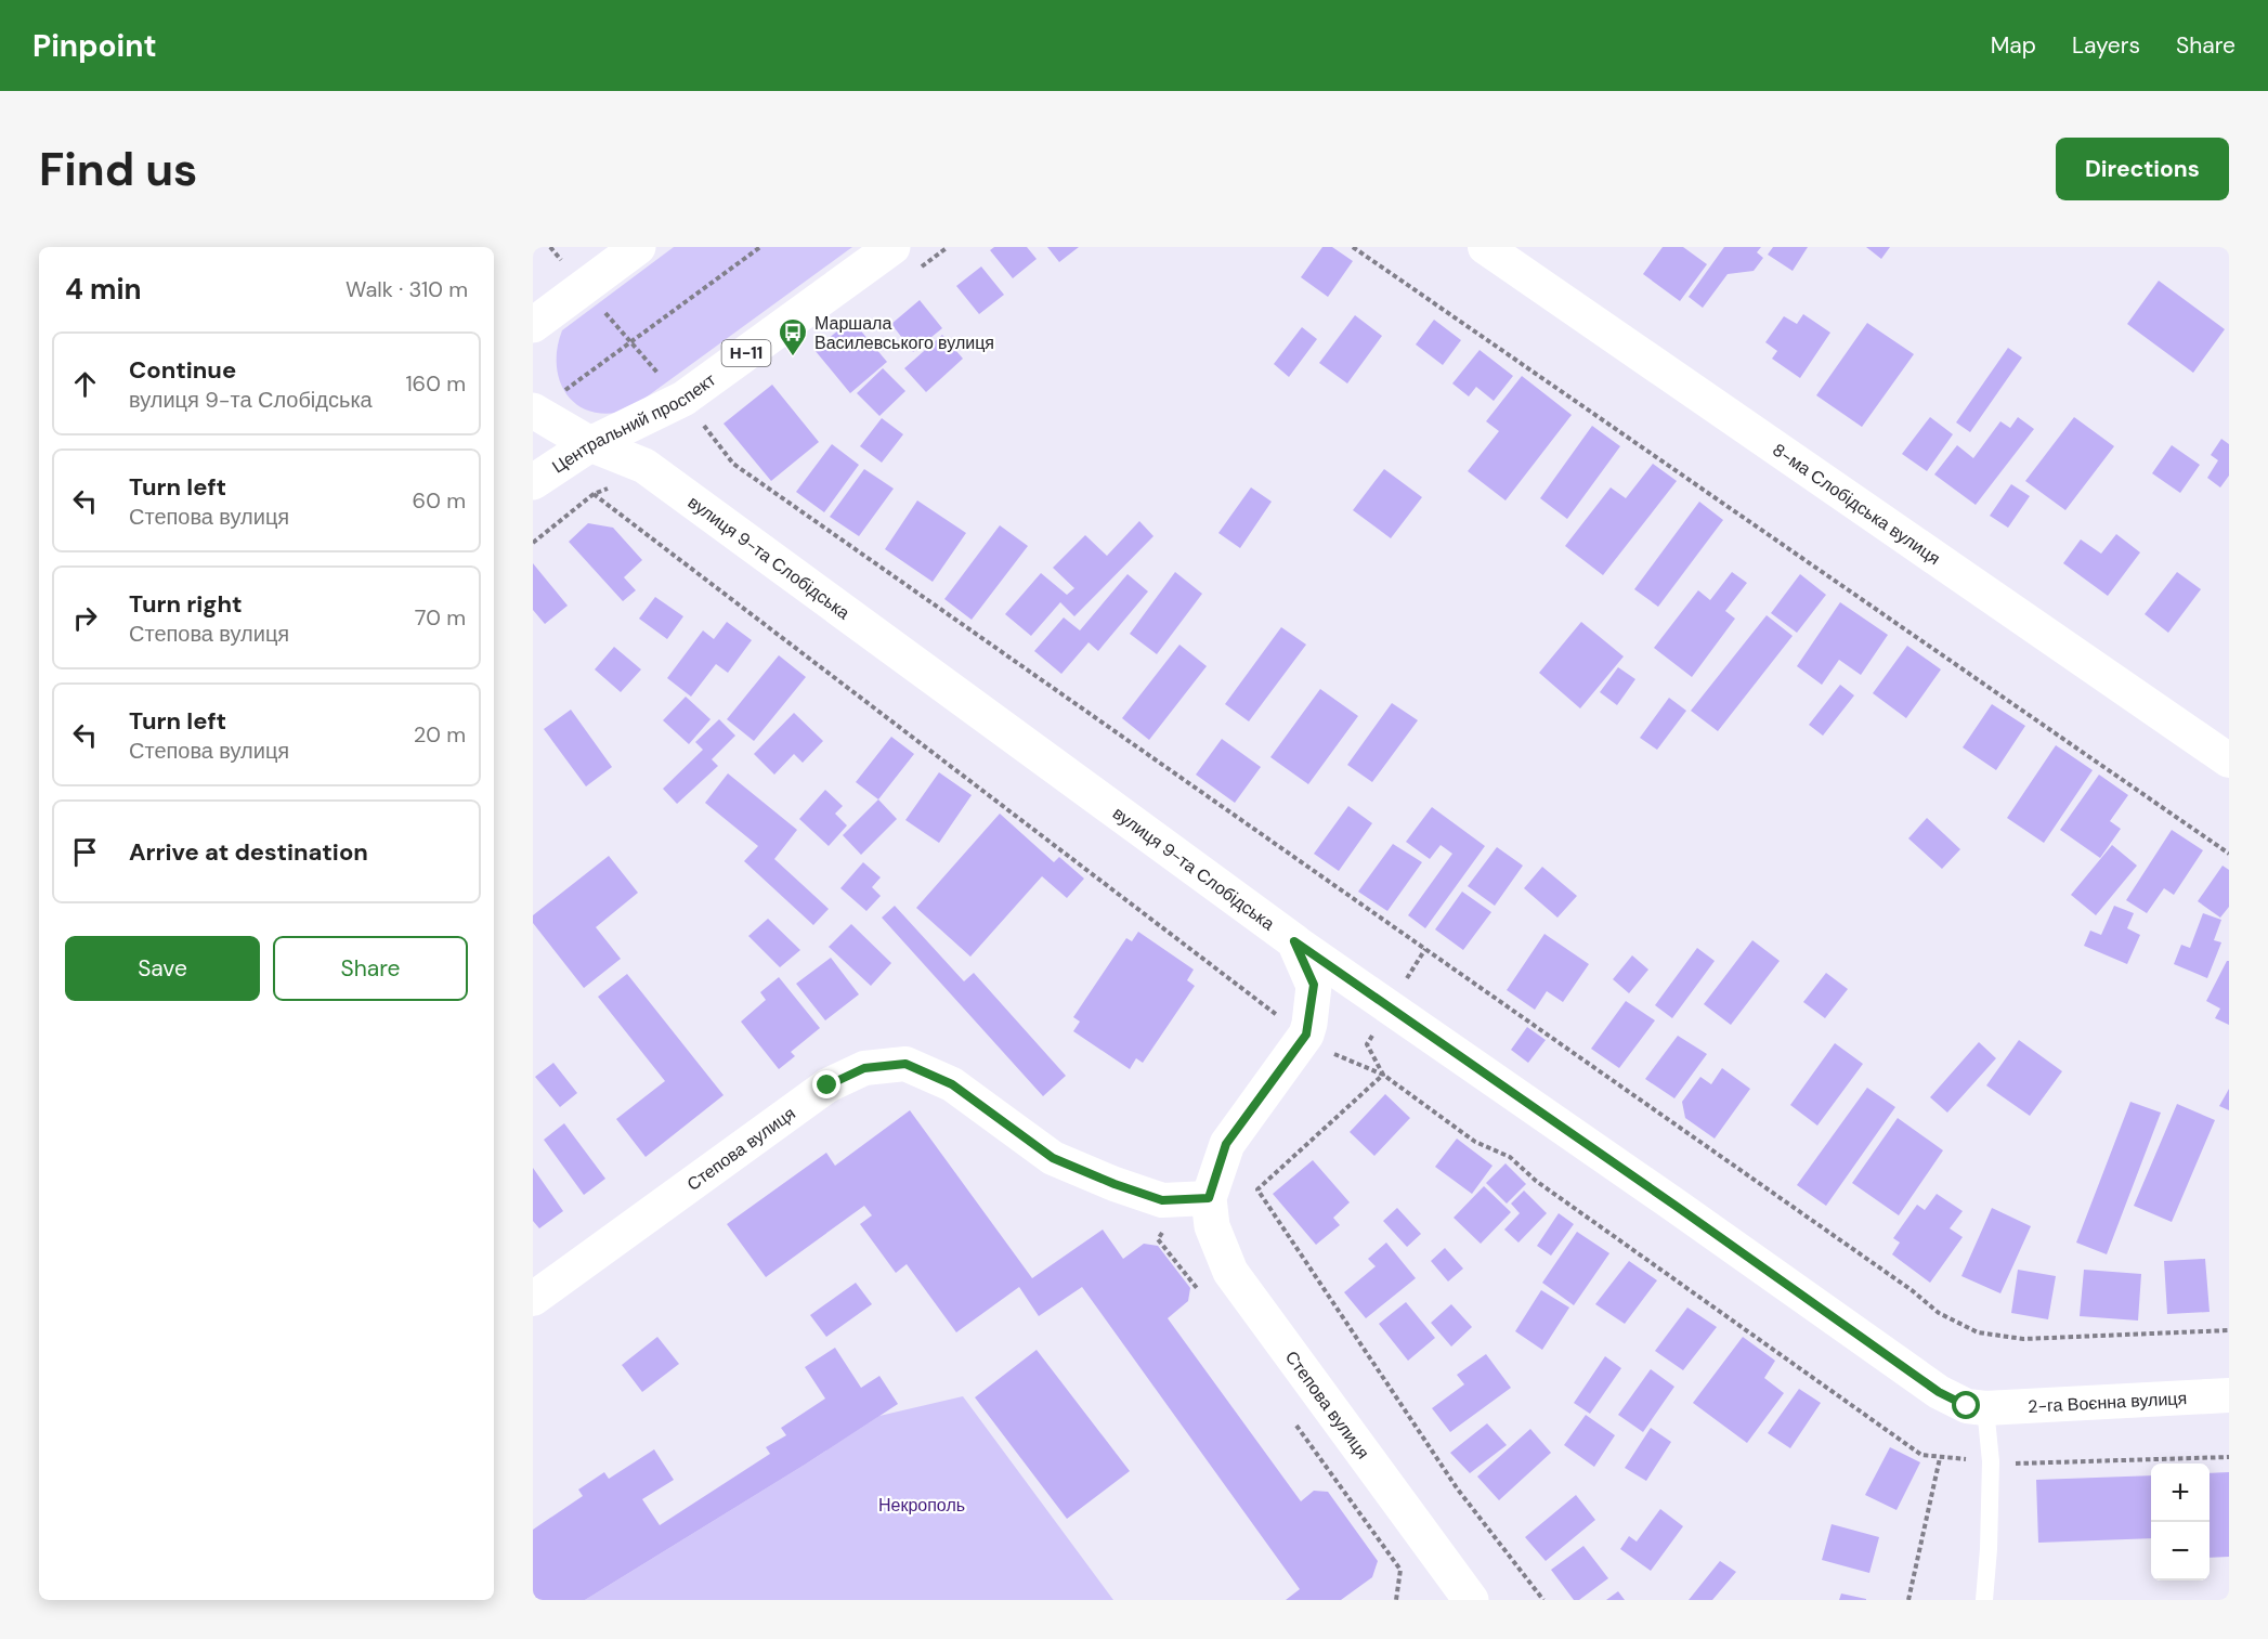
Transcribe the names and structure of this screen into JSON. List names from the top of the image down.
{
  "streets": {
    "street": [
      "Н-11",
      "Центральний проспект",
      "8-ма Слобідська вулиця",
      "вулиця 9-та Слобідська",
      "Степова вулиця",
      "2-га Воєнна вулиця"
    ]
  },
  "crossings": [
    ["Центральний проспект", "вулиця 9-та Слобідська"],
    ["вулиця 9-та Слобідська", "Степова вулиця"],
    ["вулиця 9-та Слобідська", "2-га Воєнна вулиця"]
  ],
  "parks": ["Некрополь"],
  "places": {
    "bus stop": ["Маршала Василевського вулиця"]
  },
  "page": {
    "header": "Pinpoint",
    "nav": ["Map", "Layers", "Share"],
    "buttons": [
      "Directions",
      ["Save", "Share"]
    ],
    "title": "Find us",
    "heading": ["4 min", "Walk · 310 m"],
    "list": [
      ["Continue", "вулиця 9-та Слобідська", "160 m"],
      ["Turn left", "Степова вулиця", "60 m"],
      ["Turn right", "Степова вулиця", "70 m"],
      ["Turn left", "Степова вулиця", "20 m"],
      "Arrive at destination"
    ],
    "map_buttons": ["+", "−"]
  }
}
